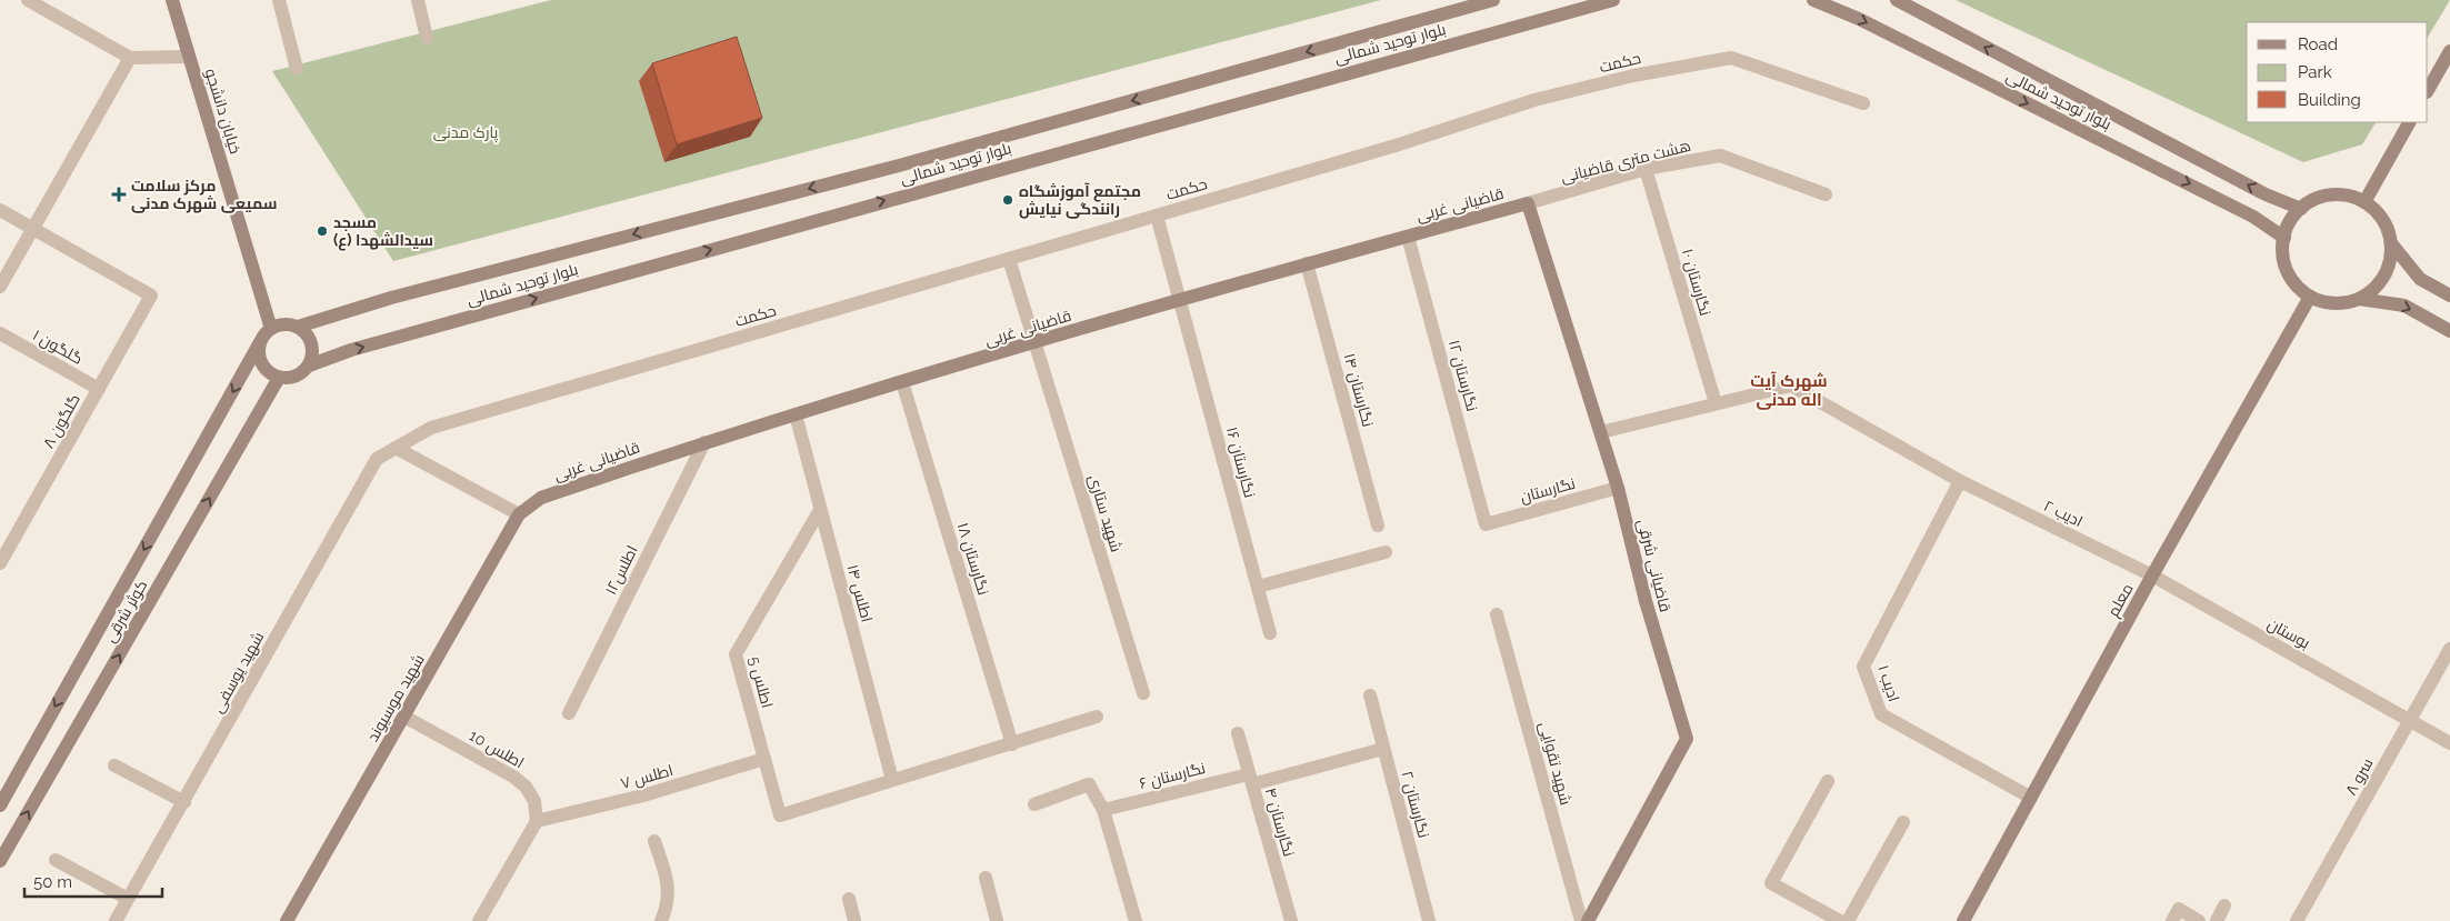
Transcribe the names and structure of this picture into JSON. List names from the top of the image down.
{
  "streets": {
    "main road": [
      "بلوار توحید شمالی",
      "خیابان دانشجو",
      "قاضیانی غربی",
      "قاضیانی شرقی",
      "معلم",
      "کوثر شرقی",
      "شهید موسیوند"
    ],
    "street": [
      "حکمت",
      "هشت متری قاضیانی",
      "نگارستان ۱۰",
      "گلگون ۱",
      "نگارستان ۱۲",
      "نگارستان ۱۴",
      "گلگون ۸",
      "نگارستان ۱۶",
      "نگارستان",
      "شهید ستاری",
      "ادیب ۲",
      "نگارستان ۱۸",
      "اطلس۱۲",
      "اطلس ۱۴",
      "بوستان",
      "شهید یوسفی",
      "اطلس 5",
      "ادیب ۱",
      "اطلس 10",
      "شهید تقوایی",
      "نگارستان ۶",
      "اطلس ۷",
      "سرو ۸",
      "نگارستان ۲",
      "نگارستان ۴"
    ]
  },
  "crossings": [
    ["بلوار توحید شمالی", "خیابان دانشجو"],
    ["بلوار توحید شمالی", "معلم"],
    ["بلوار توحید شمالی", "کوثر شرقی"],
    ["حکمت", "نگارستان ۱۶"],
    ["حکمت", "شهید ستاری"],
    ["حکمت", "شهید یوسفی"],
    ["خیابان دانشجو", "کوثر شرقی"],
    ["هشت متری قاضیانی", "قاضیانی غربی"],
    ["هشت متری قاضیانی", "نگارستان ۱۰"],
    ["هشت متری قاضیانی", "قاضیانی شرقی"],
    ["قاضیانی غربی", "نگارستان ۱۲"],
    ["قاضیانی غربی", "نگارستان ۱۴"],
    ["قاضیانی غربی", "نگارستان ۱۶"],
    ["قاضیانی غربی", "شهید ستاری"],
    ["قاضیانی غربی", "نگارستان ۱۸"],
    ["قاضیانی غربی", "قاضیانی شرقی"],
    ["قاضیانی غربی", "اطلس۱۲"],
    ["قاضیانی غربی", "اطلس ۱۴"],
    ["قاضیانی غربی", "شهید موسیوند"],
    ["نگارستان ۱۰", "ادیب ۲"],
    ["گلگون ۱", "گلگون ۸"],
    ["نگارستان ۱۲", "نگارستان"],
    ["نگارستان", "قاضیانی شرقی"],
    ["ادیب ۲", "قاضیانی شرقی"],
    ["ادیب ۲", "معلم"],
    ["ادیب ۲", "بوستان"],
    ["ادیب ۲", "ادیب ۱"],
    ["اطلس ۱۴", "اطلس 5"],
    ["معلم", "بوستان"],
    ["معلم", "ادیب ۱"],
    ["بوستان", "سرو ۸"],
    ["اطلس 5", "اطلس ۷"],
    ["شهید موسیوند", "اطلس 10"],
    ["اطلس 10", "اطلس ۷"],
    ["نگارستان ۶", "نگارستان ۲"],
    ["نگارستان ۶", "نگارستان ۴"]
  ],
  "districts": ["شهرک آیت اله مدنی"],
  "parks": ["پارک مدنی"],
  "places": {
    "health": ["مرکز سلامت سمیعی شهرک مدنی"],
    "other": ["مجتمع آموزشگاه رانندگی نیایش", "مسجد سیدالشهدا (ع)"]
  },
  "legend": ["Road", "Park", "Building"],
  "scale_bar": "50 m"
}
